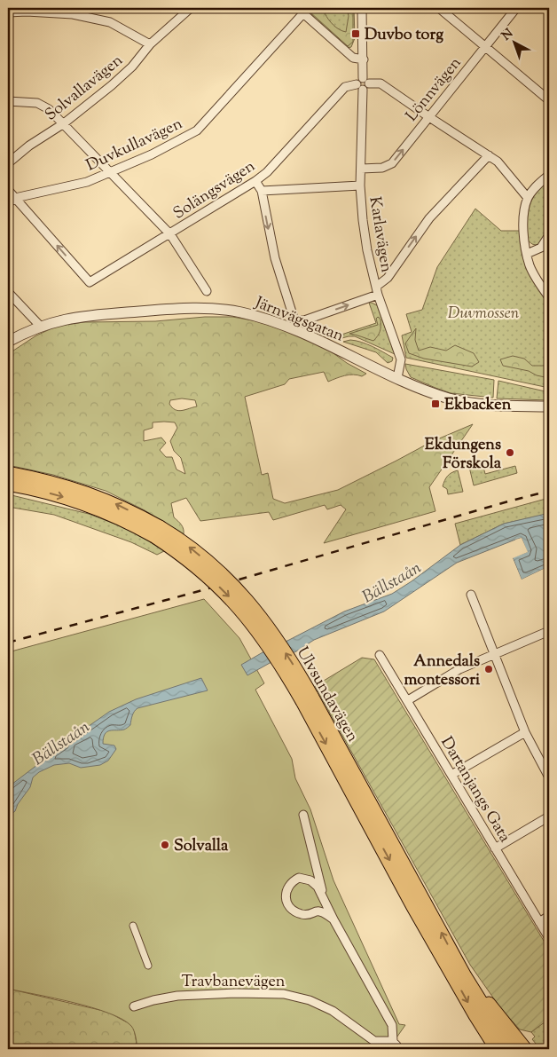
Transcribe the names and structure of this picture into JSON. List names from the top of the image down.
{
  "streets": {
    "main road": ["Ulvsundavägen"],
    "street": [
      "Solvallavägen",
      "Lönnvägen",
      "Duvkullavägen",
      "Solängsvägen",
      "Karlavägen",
      "Järnvägsgatan",
      "Dartanjangs Gata",
      "Travbanevägen"
    ]
  },
  "crossings": [
    ["Lönnvägen", "Karlavägen"],
    ["Duvkullavägen", "Solängsvägen"],
    ["Solängsvägen", "Karlavägen"],
    ["Karlavägen", "Järnvägsgatan"]
  ],
  "water": ["Bällstaån"],
  "parks": ["Duvmossen"],
  "places": {
    "transit": ["Duvbo torg", "Ekbacken"],
    "other": ["Ekdungens Förskola", "Annedals montessori", "Solvalla"]
  },
  "north": "top left"
}
